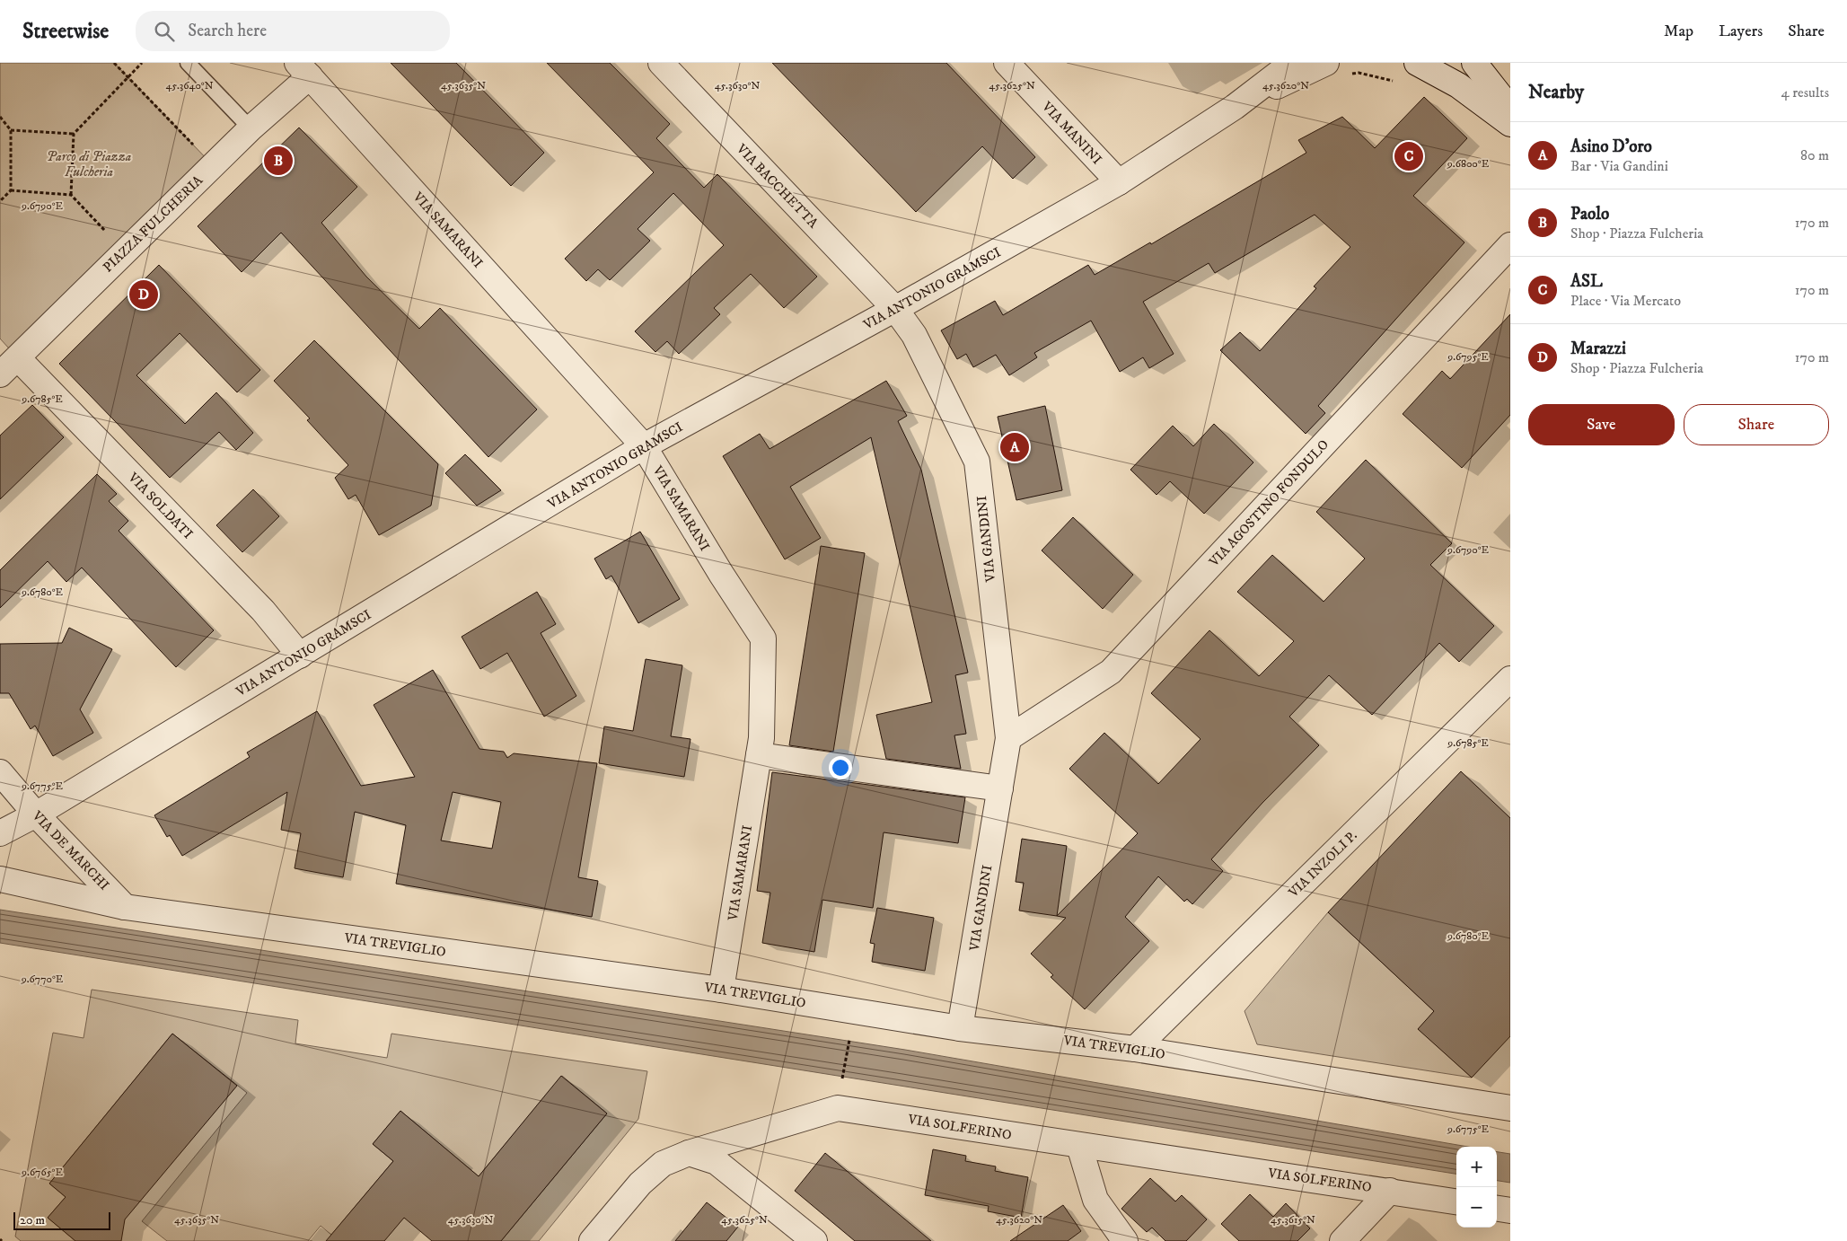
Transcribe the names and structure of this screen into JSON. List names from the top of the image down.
{
  "streets": {
    "street": [
      "VIA MANINI",
      "VIA BACCHETTA",
      "PIAZZA FULCHERIA",
      "VIA SAMARANI",
      "VIA ANTONIO GRAMSCI",
      "VIA AGOSTINO FONDULO",
      "VIA SOLDATI",
      "VIA GANDINI",
      "VIA DE MARCHI",
      "VIA INZOLI P.",
      "VIA TREVIGLIO",
      "VIA SOLFERINO"
    ]
  },
  "crossings": [
    ["VIA MANINI", "VIA ANTONIO GRAMSCI"],
    ["VIA BACCHETTA", "VIA ANTONIO GRAMSCI"],
    ["VIA BACCHETTA", "VIA GANDINI"],
    ["PIAZZA FULCHERIA", "VIA SAMARANI"],
    ["PIAZZA FULCHERIA", "VIA SOLDATI"],
    ["VIA SAMARANI", "VIA ANTONIO GRAMSCI"],
    ["VIA SAMARANI", "VIA TREVIGLIO"],
    ["VIA ANTONIO GRAMSCI", "VIA SOLDATI"],
    ["VIA ANTONIO GRAMSCI", "VIA GANDINI"],
    ["VIA ANTONIO GRAMSCI", "VIA DE MARCHI"],
    ["VIA AGOSTINO FONDULO", "VIA GANDINI"],
    ["VIA GANDINI", "VIA TREVIGLIO"],
    ["VIA DE MARCHI", "VIA TREVIGLIO"],
    ["VIA INZOLI P.", "VIA TREVIGLIO"]
  ],
  "parks": ["Parco di Piazza Fulcheria"],
  "scale_bar": "20 m",
  "page": {
    "header": "Streetwise",
    "search": "Search here",
    "nav": ["Map", "Layers", "Share"],
    "heading": ["Nearby", "4 results"],
    "list": [
      {
        "mark": "A",
        "name": "Asino D'oro",
        "note": "Bar · Via Gandini",
        "value": "80 m"
      },
      {
        "mark": "B",
        "name": "Paolo",
        "note": "Shop · Piazza Fulcheria",
        "value": "170 m"
      },
      {
        "mark": "C",
        "name": "ASL",
        "note": "Place · Via Mercato",
        "value": "170 m"
      },
      {
        "mark": "D",
        "name": "Marazzi",
        "note": "Shop · Piazza Fulcheria",
        "value": "170 m"
      }
    ],
    "pins": [
      "C",
      "B",
      "D",
      "A"
    ],
    "buttons": ["Save", "Share"],
    "map_buttons": ["+", "−"],
    "scale": "20 m"
  },
  "coordinates": [
    "45.3640°N",
    "45.3635°N",
    "45.3630°N",
    "45.3625°N",
    "45.3620°N",
    "9.6800°E",
    "9.6790°E",
    "9.6795°E",
    "9.6785°E",
    "9.6780°E",
    "9.6775°E",
    "9.6770°E",
    "9.6765°E",
    "45.3615°N"
  ]
}
